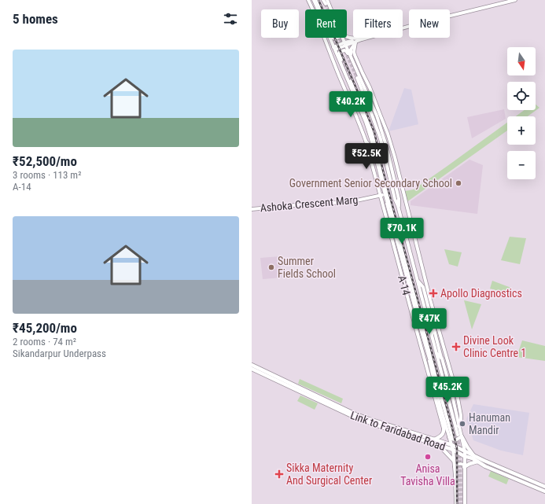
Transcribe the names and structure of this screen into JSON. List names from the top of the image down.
{
  "streets": {
    "main road": ["Link to Faridabad Road"],
    "street": ["Ashoka Crescent Marg", "A-14"]
  },
  "crossings": [
    ["Ashoka Crescent Marg", "A-14"]
  ],
  "places": {
    "other": [
      "Government Senior Secondary School",
      "Summer Fields School",
      "Hanuman Mandir",
      "Anisa Tavisha Villa"
    ],
    "health": ["Apollo Diagnostics", "Divine Look Clinic Centre 1", "Sikka Maternity And Surgical Center"]
  },
  "north": "bottom",
  "page": {
    "heading": "5 homes",
    "chip": [
      "Buy",
      "Rent",
      "Filters",
      "New"
    ],
    "list": [
      {
        "name": "₹52,500/mo",
        "note": "3 rooms · 113 m² · A-14"
      },
      {
        "name": "₹45,200/mo",
        "note": "2 rooms · 74 m² · Sikandarpur Underpass"
      }
    ],
    "map_buttons": ["+", "−"],
    "price": [
      "₹40.2K",
      "₹52.5K",
      "₹70.1K",
      "₹47K",
      "₹45.2K"
    ]
  }
}
